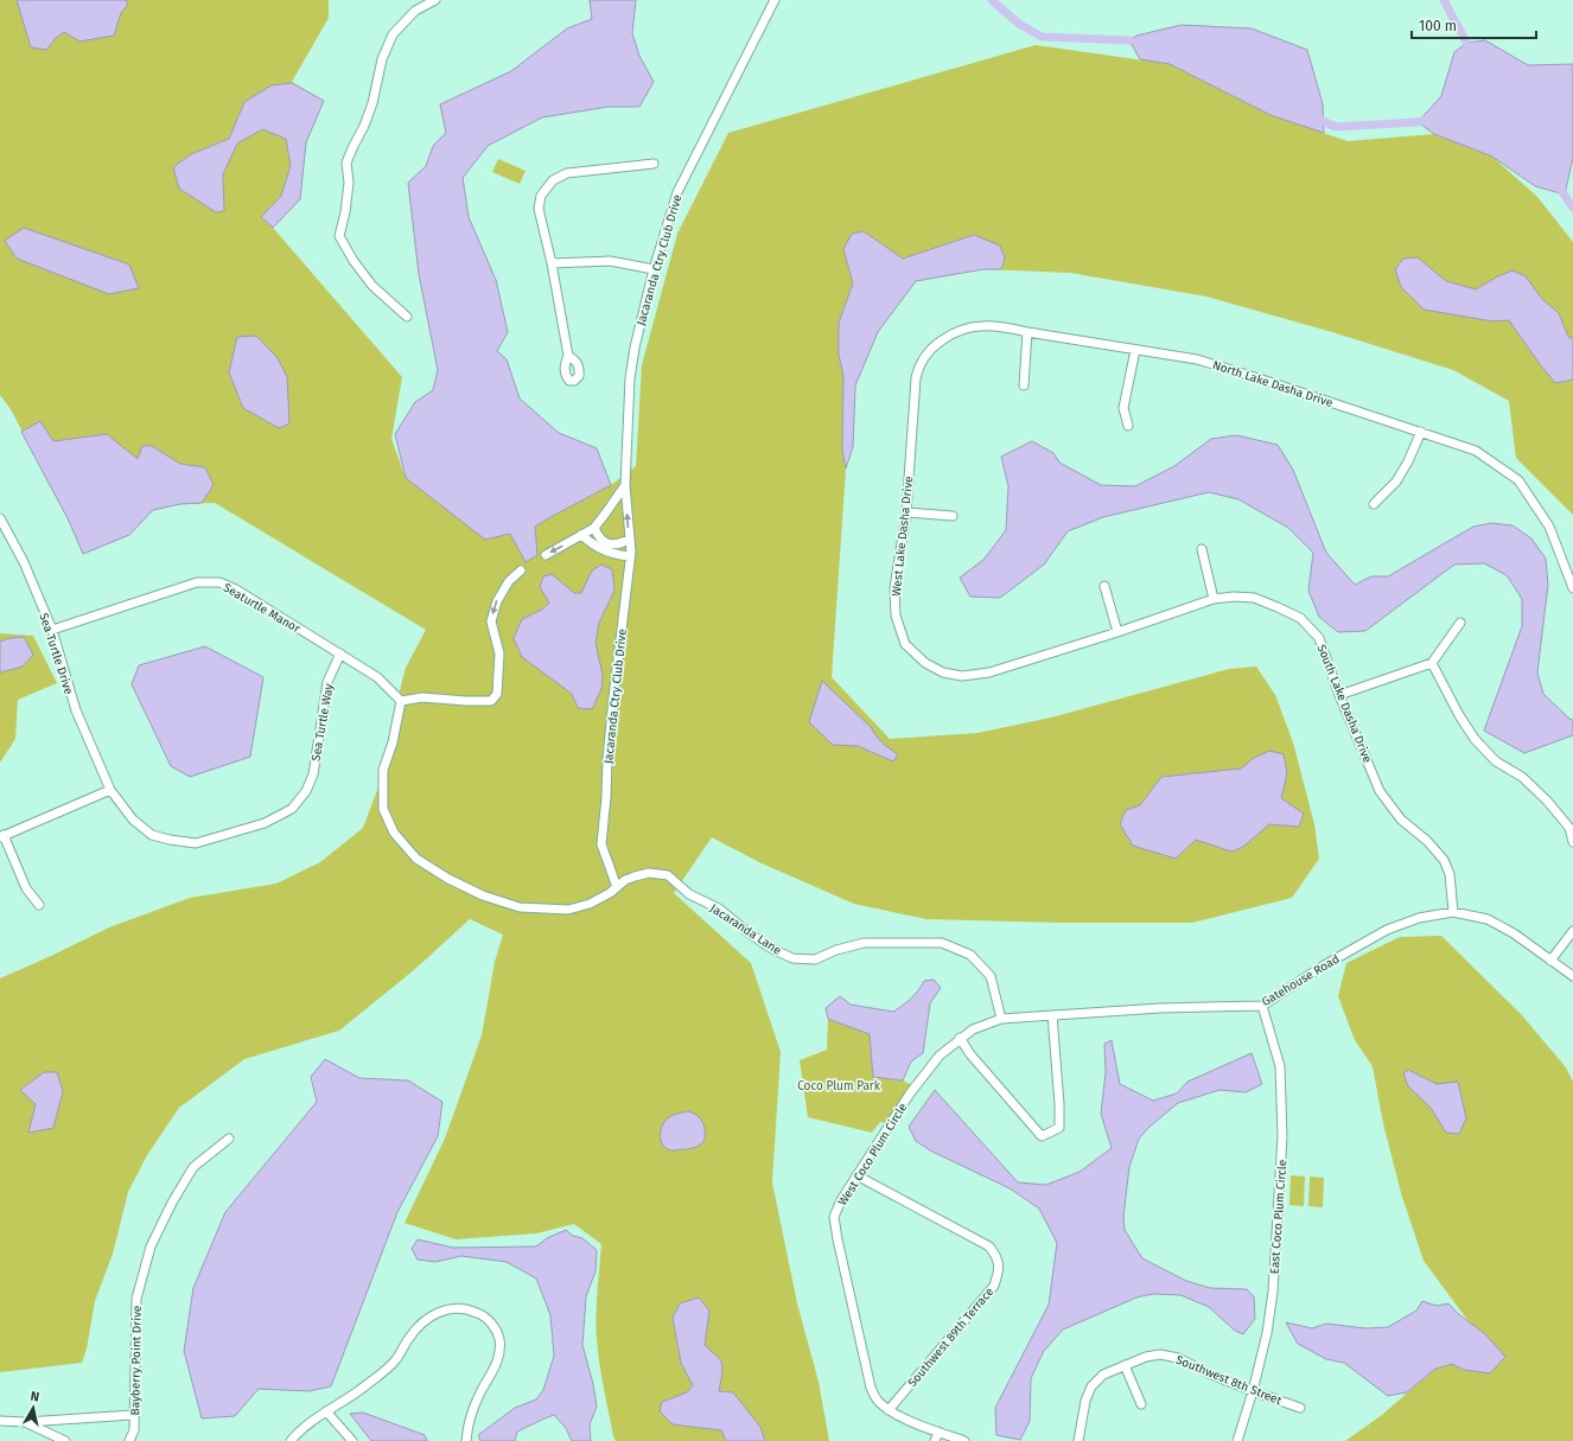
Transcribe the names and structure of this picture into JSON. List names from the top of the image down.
{
  "streets": {
    "street": [
      "Jacaranda Ctry Club Drive",
      "North Lake Dasha Drive",
      "West Lake Dasha Drive",
      "Seaturtle Manor",
      "Sea Turtle Drive",
      "South Lake Dasha Drive",
      "Sea Turtle Way",
      "Jacaranda Lane",
      "Gatehouse Road",
      "West Coco Plum Circle",
      "East Coco Plum Circle",
      "Southwest 89th Terrace",
      "Bayberry Point Drive",
      "Southwest 8th Street"
    ]
  },
  "crossings": [
    ["Jacaranda Ctry Club Drive", "Jacaranda Lane"],
    ["North Lake Dasha Drive", "West Lake Dasha Drive"],
    ["West Lake Dasha Drive", "South Lake Dasha Drive"],
    ["Seaturtle Manor", "Sea Turtle Drive"],
    ["Seaturtle Manor", "Sea Turtle Way"],
    ["Seaturtle Manor", "Jacaranda Lane"],
    ["Sea Turtle Drive", "Sea Turtle Way"],
    ["South Lake Dasha Drive", "Gatehouse Road"],
    ["Jacaranda Lane", "Gatehouse Road"],
    ["Jacaranda Lane", "West Coco Plum Circle"],
    ["Gatehouse Road", "West Coco Plum Circle"],
    ["Gatehouse Road", "East Coco Plum Circle"],
    ["West Coco Plum Circle", "Southwest 89th Terrace"],
    ["East Coco Plum Circle", "Southwest 8th Street"]
  ],
  "parks": ["Coco Plum Park"],
  "scale_bar": "100 m",
  "north": "top"
}
